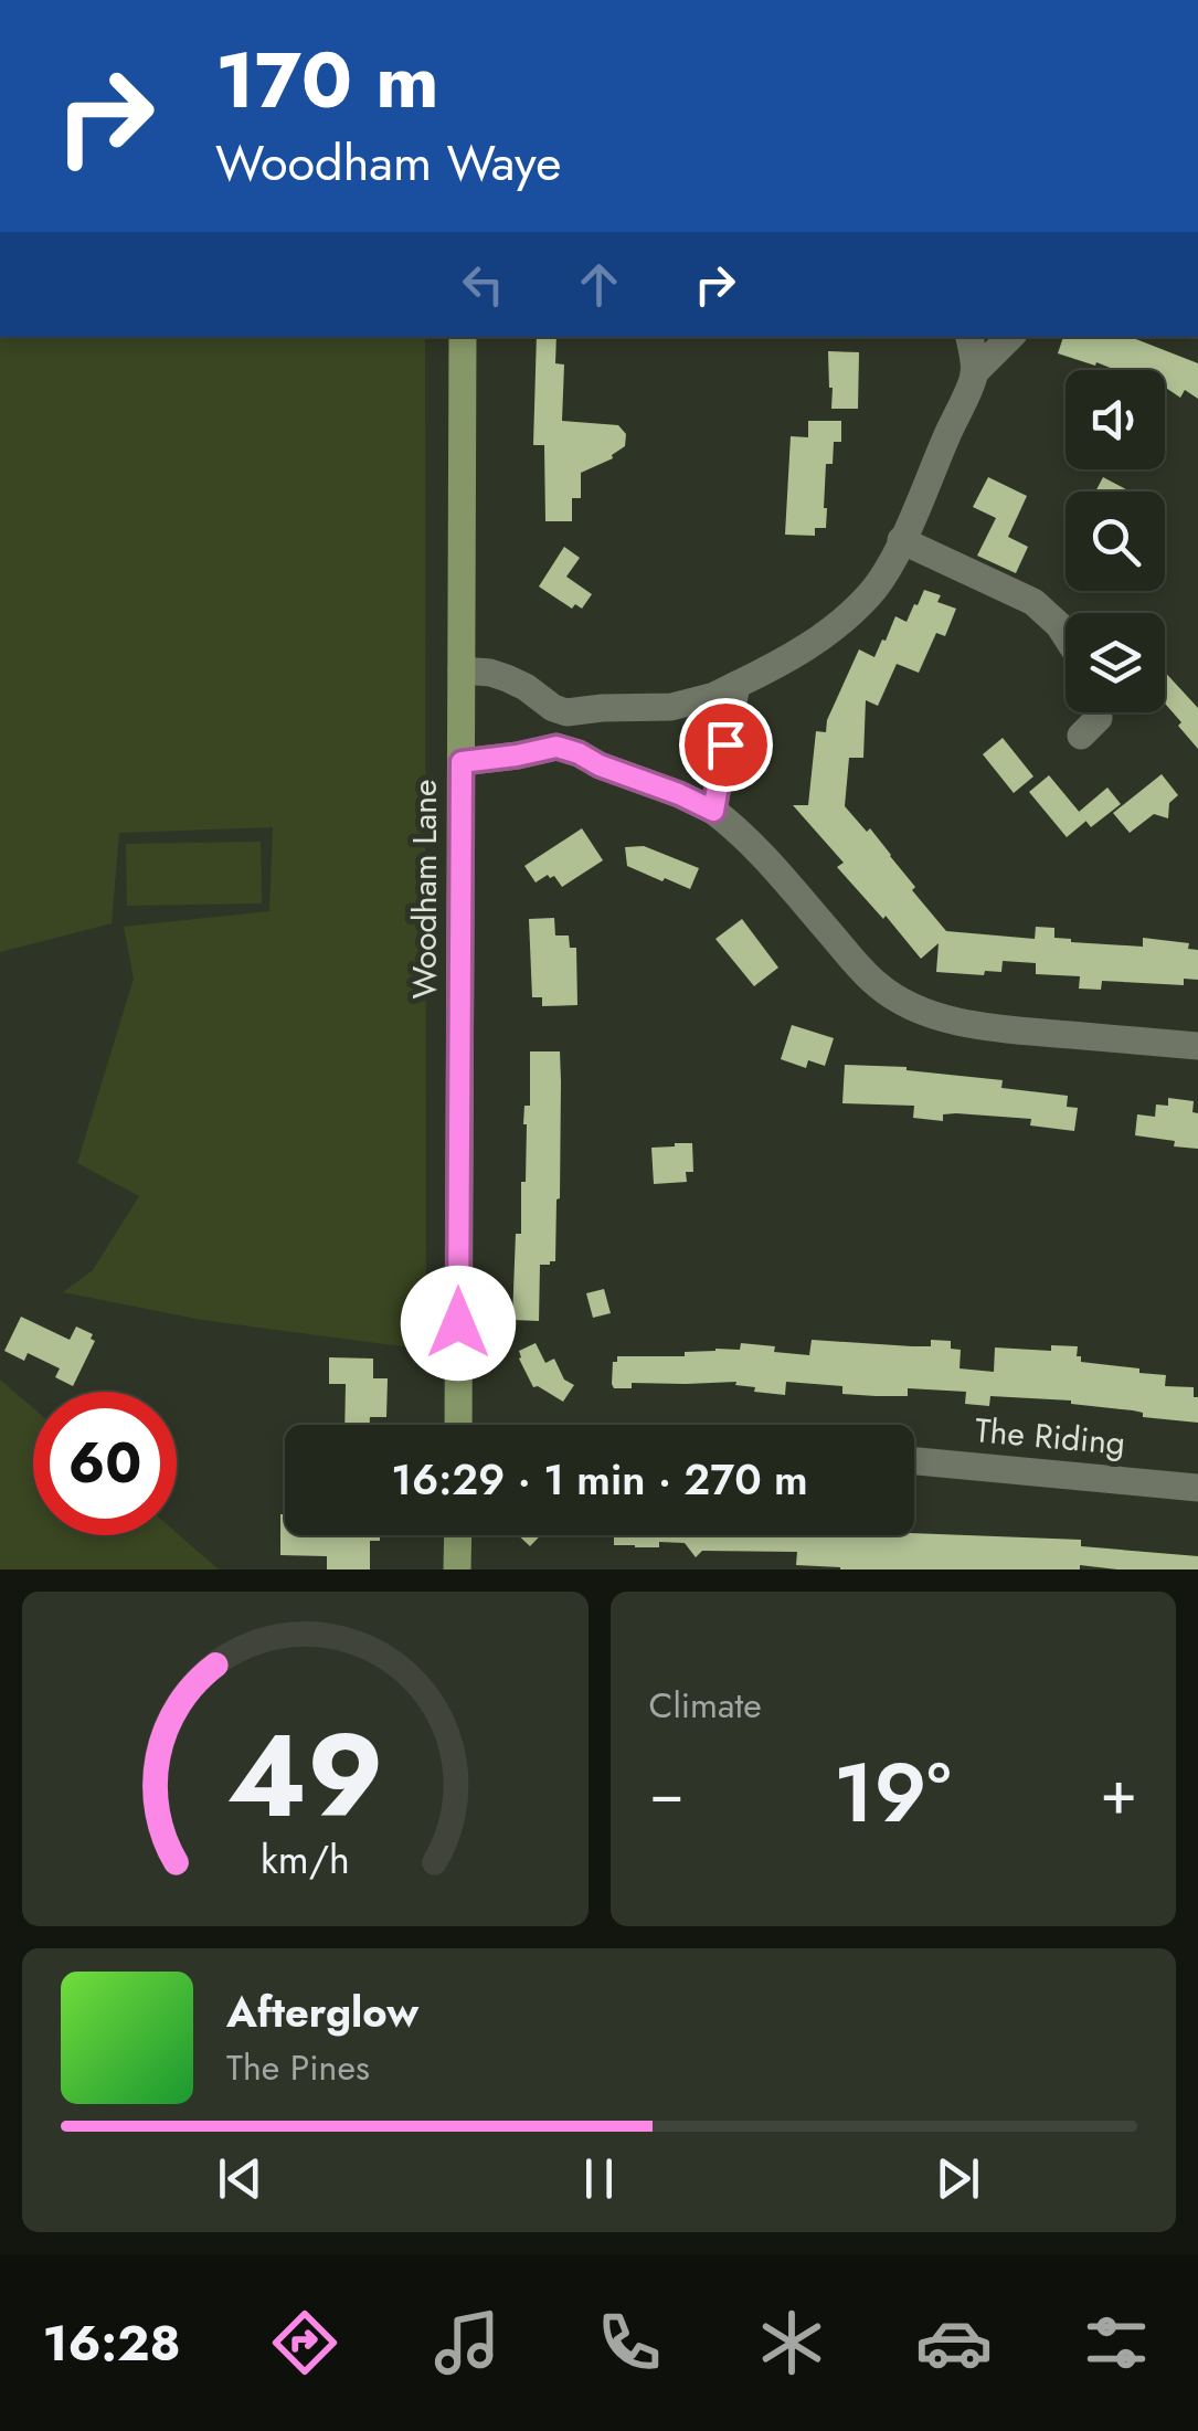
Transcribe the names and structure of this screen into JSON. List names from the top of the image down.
{
  "streets": {
    "main road": ["Woodham Lane"],
    "street": ["The Riding"]
  },
  "page": {
    "turn": ["170 m", "Woodham Waye"],
    "limit": "60",
    "trip": "16:29 · 1 min · 270 m",
    "tile": "Climate",
    "heat": ["−", "19°", "+"],
    "song": ["Afterglow", "The Pines"],
    "tabs": "16:28",
    "gauge": ["49", "km/h"]
  }
}
